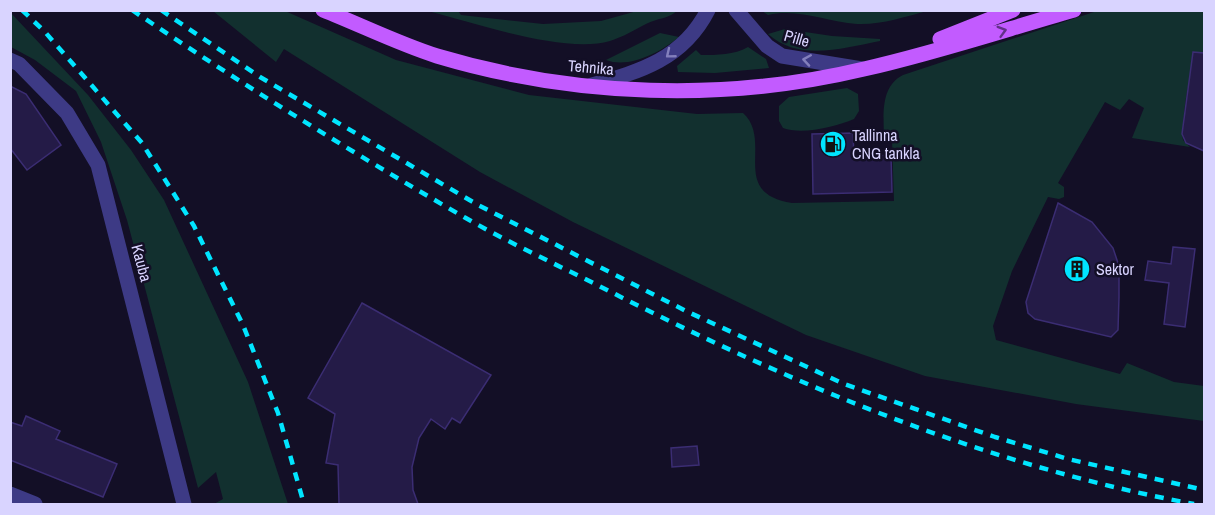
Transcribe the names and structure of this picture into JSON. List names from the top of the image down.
{
  "streets": {
    "main road": ["Tehnika"],
    "street": ["Pille", "Kauba"]
  },
  "crossings": [
    ["Pille", "Tehnika"]
  ],
  "one_way": ["Pille"],
  "places": {
    "fuel station": ["Tallinna CNG tankla"],
    "building": ["Sektor"]
  }
}
